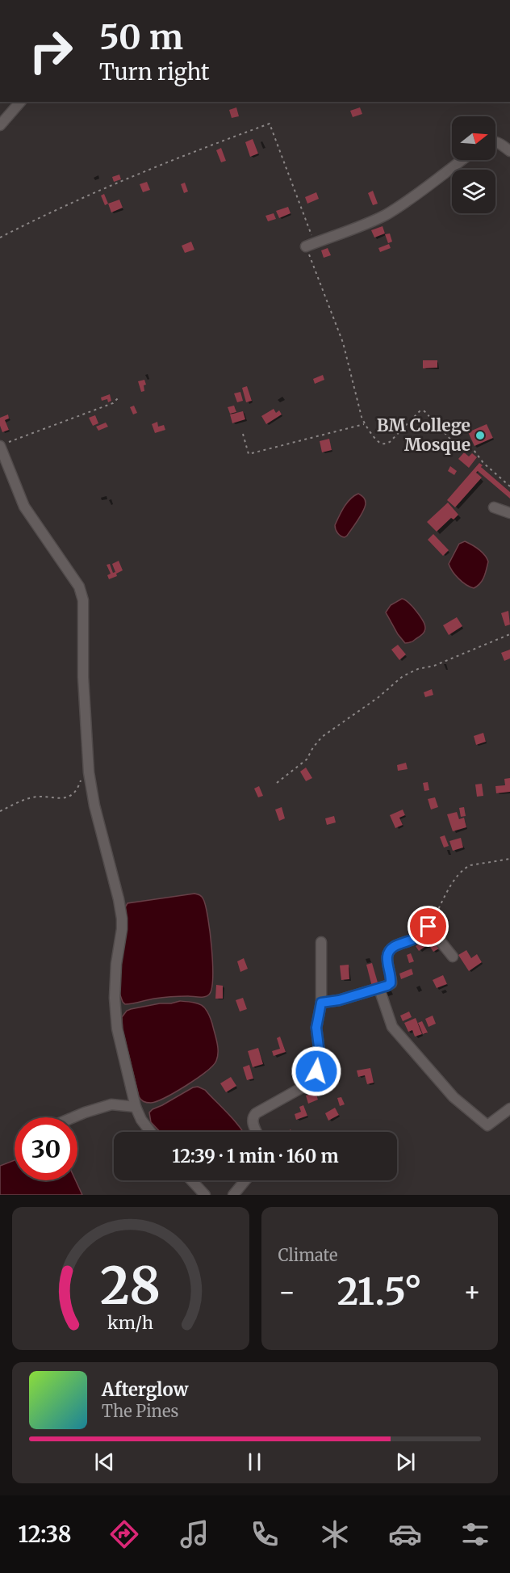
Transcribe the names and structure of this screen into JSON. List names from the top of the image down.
{
  "places": ["BM College Mosque"],
  "north": "right",
  "page": {
    "turn": ["50 m", "Turn right"],
    "limit": "30",
    "trip": "12:39 · 1 min · 160 m",
    "tile": "Climate",
    "heat": ["−", "21.5°", "+"],
    "song": ["Afterglow", "The Pines"],
    "tabs": "12:38",
    "gauge": ["28", "km/h"]
  }
}
